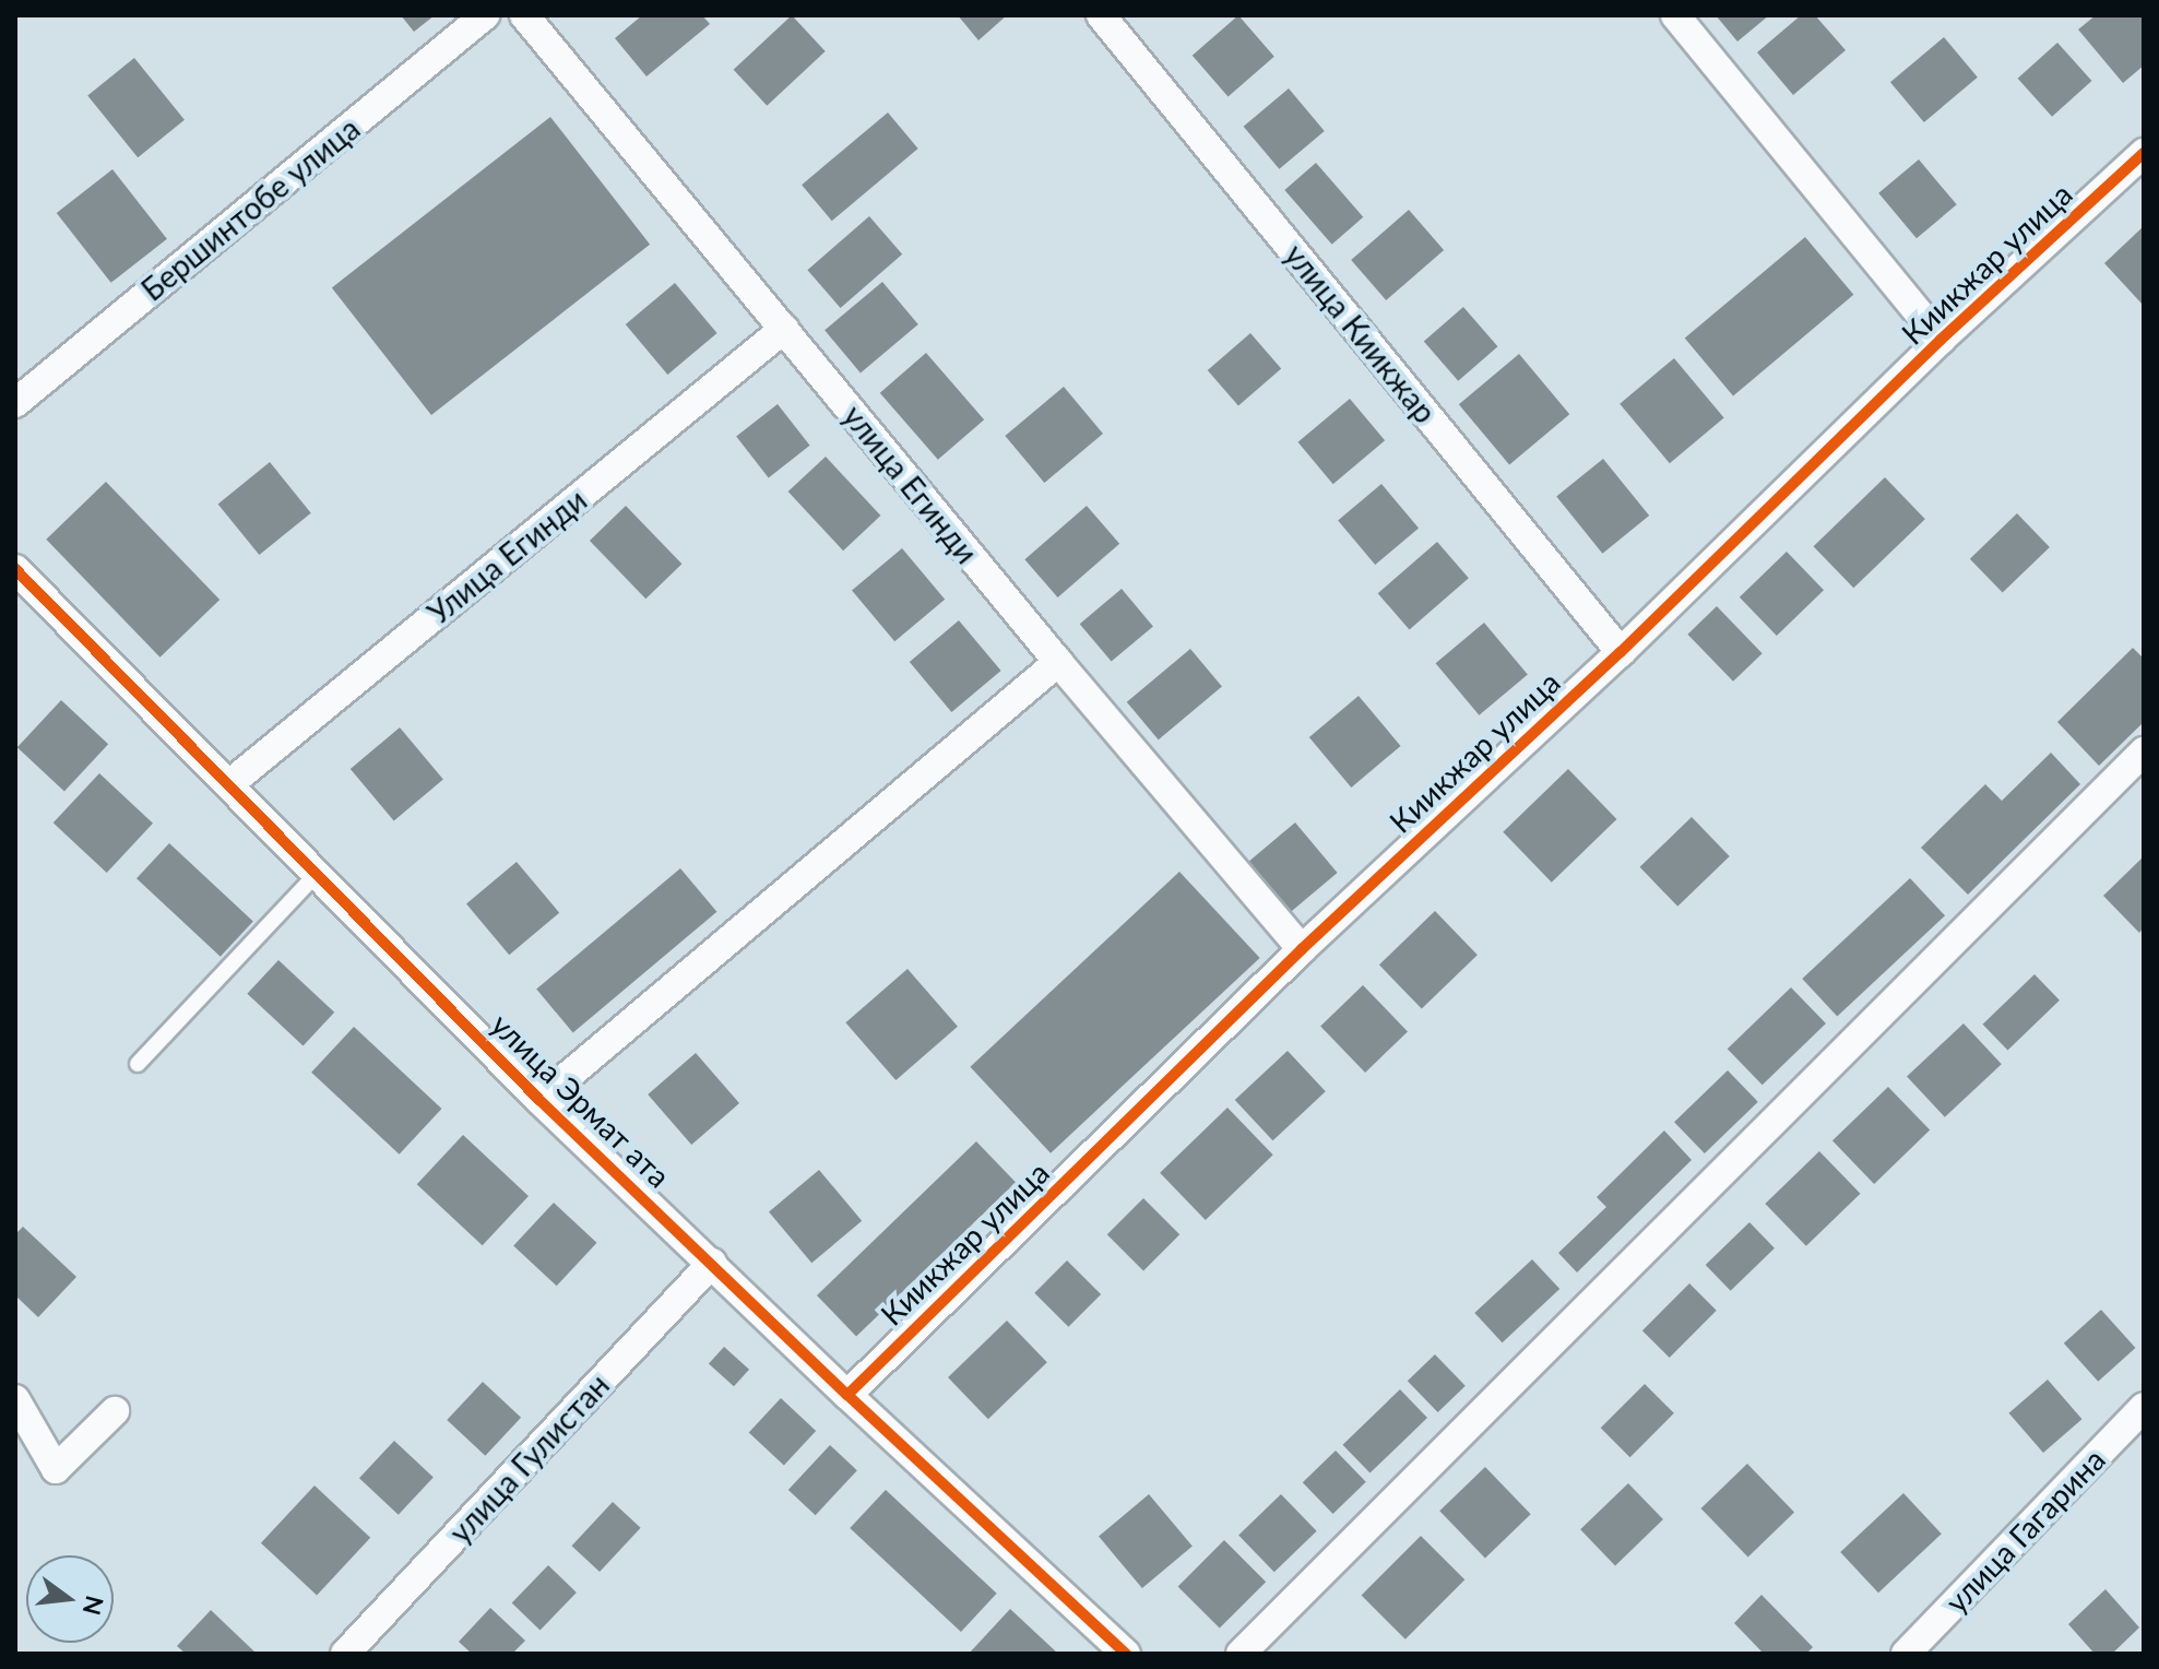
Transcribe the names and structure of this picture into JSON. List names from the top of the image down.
{
  "streets": {
    "street": [
      "Бершинтобе улица",
      "Киикжар улица",
      "улица Киикжар",
      "улица Егинди",
      "Улица Егинди",
      "улица Эрмат ата",
      "улица Гулистан",
      "улица Гагарина"
    ]
  },
  "crossings": [
    ["Киикжар улица", "улица Киикжар"],
    ["Киикжар улица", "улица Егинди"],
    ["Киикжар улица", "улица Эрмат ата"],
    ["улица Егинди", "Улица Егинди"],
    ["Улица Егинди", "улица Эрмат ата"],
    ["улица Эрмат ата", "улица Гулистан"]
  ],
  "north": "right"
}
